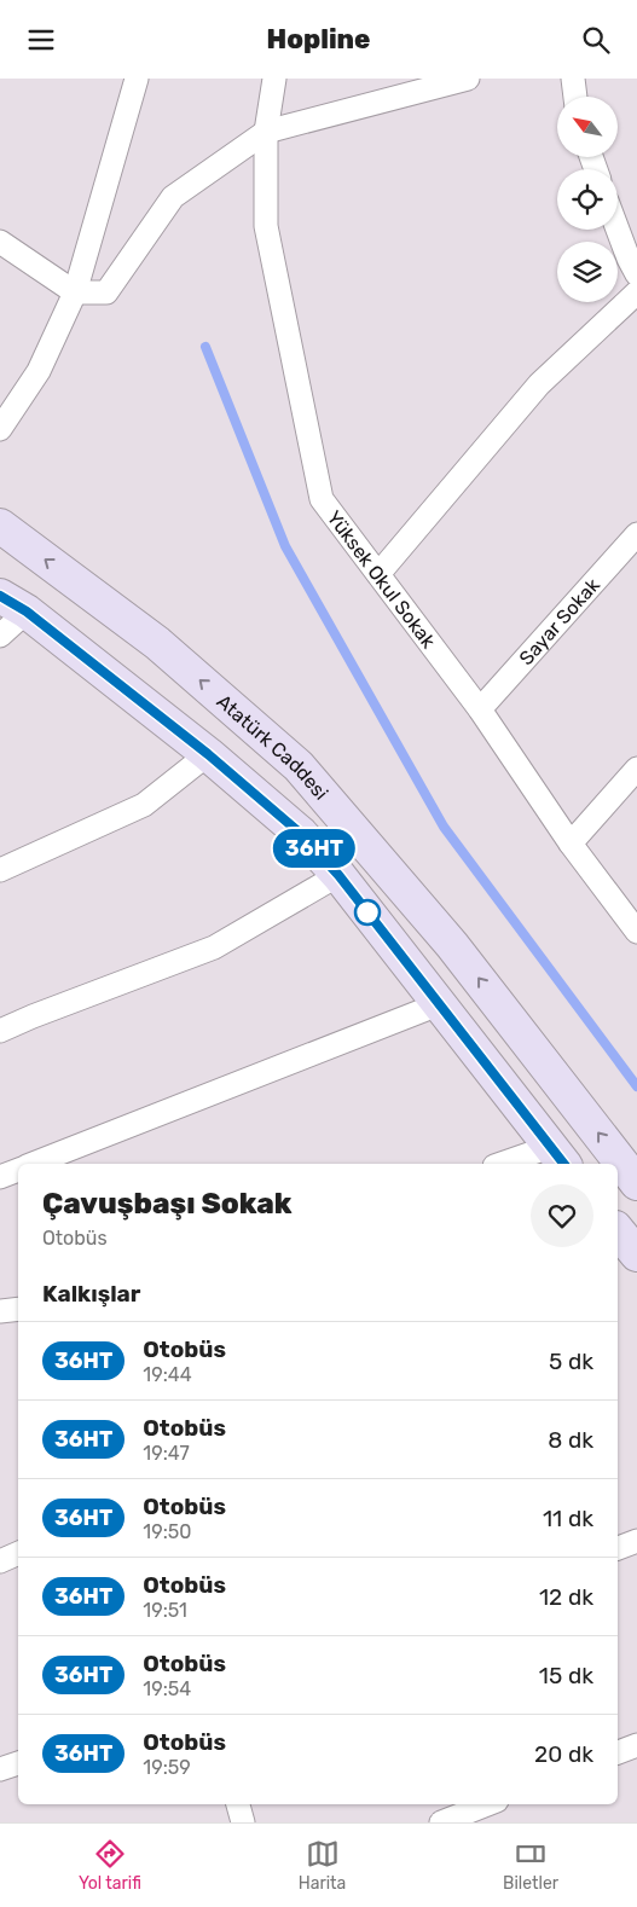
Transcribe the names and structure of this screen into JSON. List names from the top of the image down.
{
  "streets": {
    "main road": ["Atatürk Caddesi"],
    "street": ["Yüksek Okul Sokak", "Sayar Sokak"]
  },
  "crossings": [
    ["Yüksek Okul Sokak", "Sayar Sokak"]
  ],
  "lines": ["bus line 36HT"],
  "north": "top left",
  "page": {
    "header": "Hopline",
    "on_map": "36HT",
    "heading": [
      ["Çavuşbaşı Sokak", "Otobüs"],
      "Kalkışlar"
    ],
    "list": [
      {
        "mark": "36HT",
        "name": "Otobüs",
        "note": "19:44",
        "value": "5 dk"
      },
      {
        "mark": "36HT",
        "name": "Otobüs",
        "note": "19:47",
        "value": "8 dk"
      },
      {
        "mark": "36HT",
        "name": "Otobüs",
        "note": "19:50",
        "value": "11 dk"
      },
      {
        "mark": "36HT",
        "name": "Otobüs",
        "note": "19:51",
        "value": "12 dk"
      },
      {
        "mark": "36HT",
        "name": "Otobüs",
        "note": "19:54",
        "value": "15 dk"
      },
      {
        "mark": "36HT",
        "name": "Otobüs",
        "note": "19:59",
        "value": "20 dk"
      }
    ],
    "tabs": ["Yol tarifi", "Harita", "Biletler"]
  }
}
